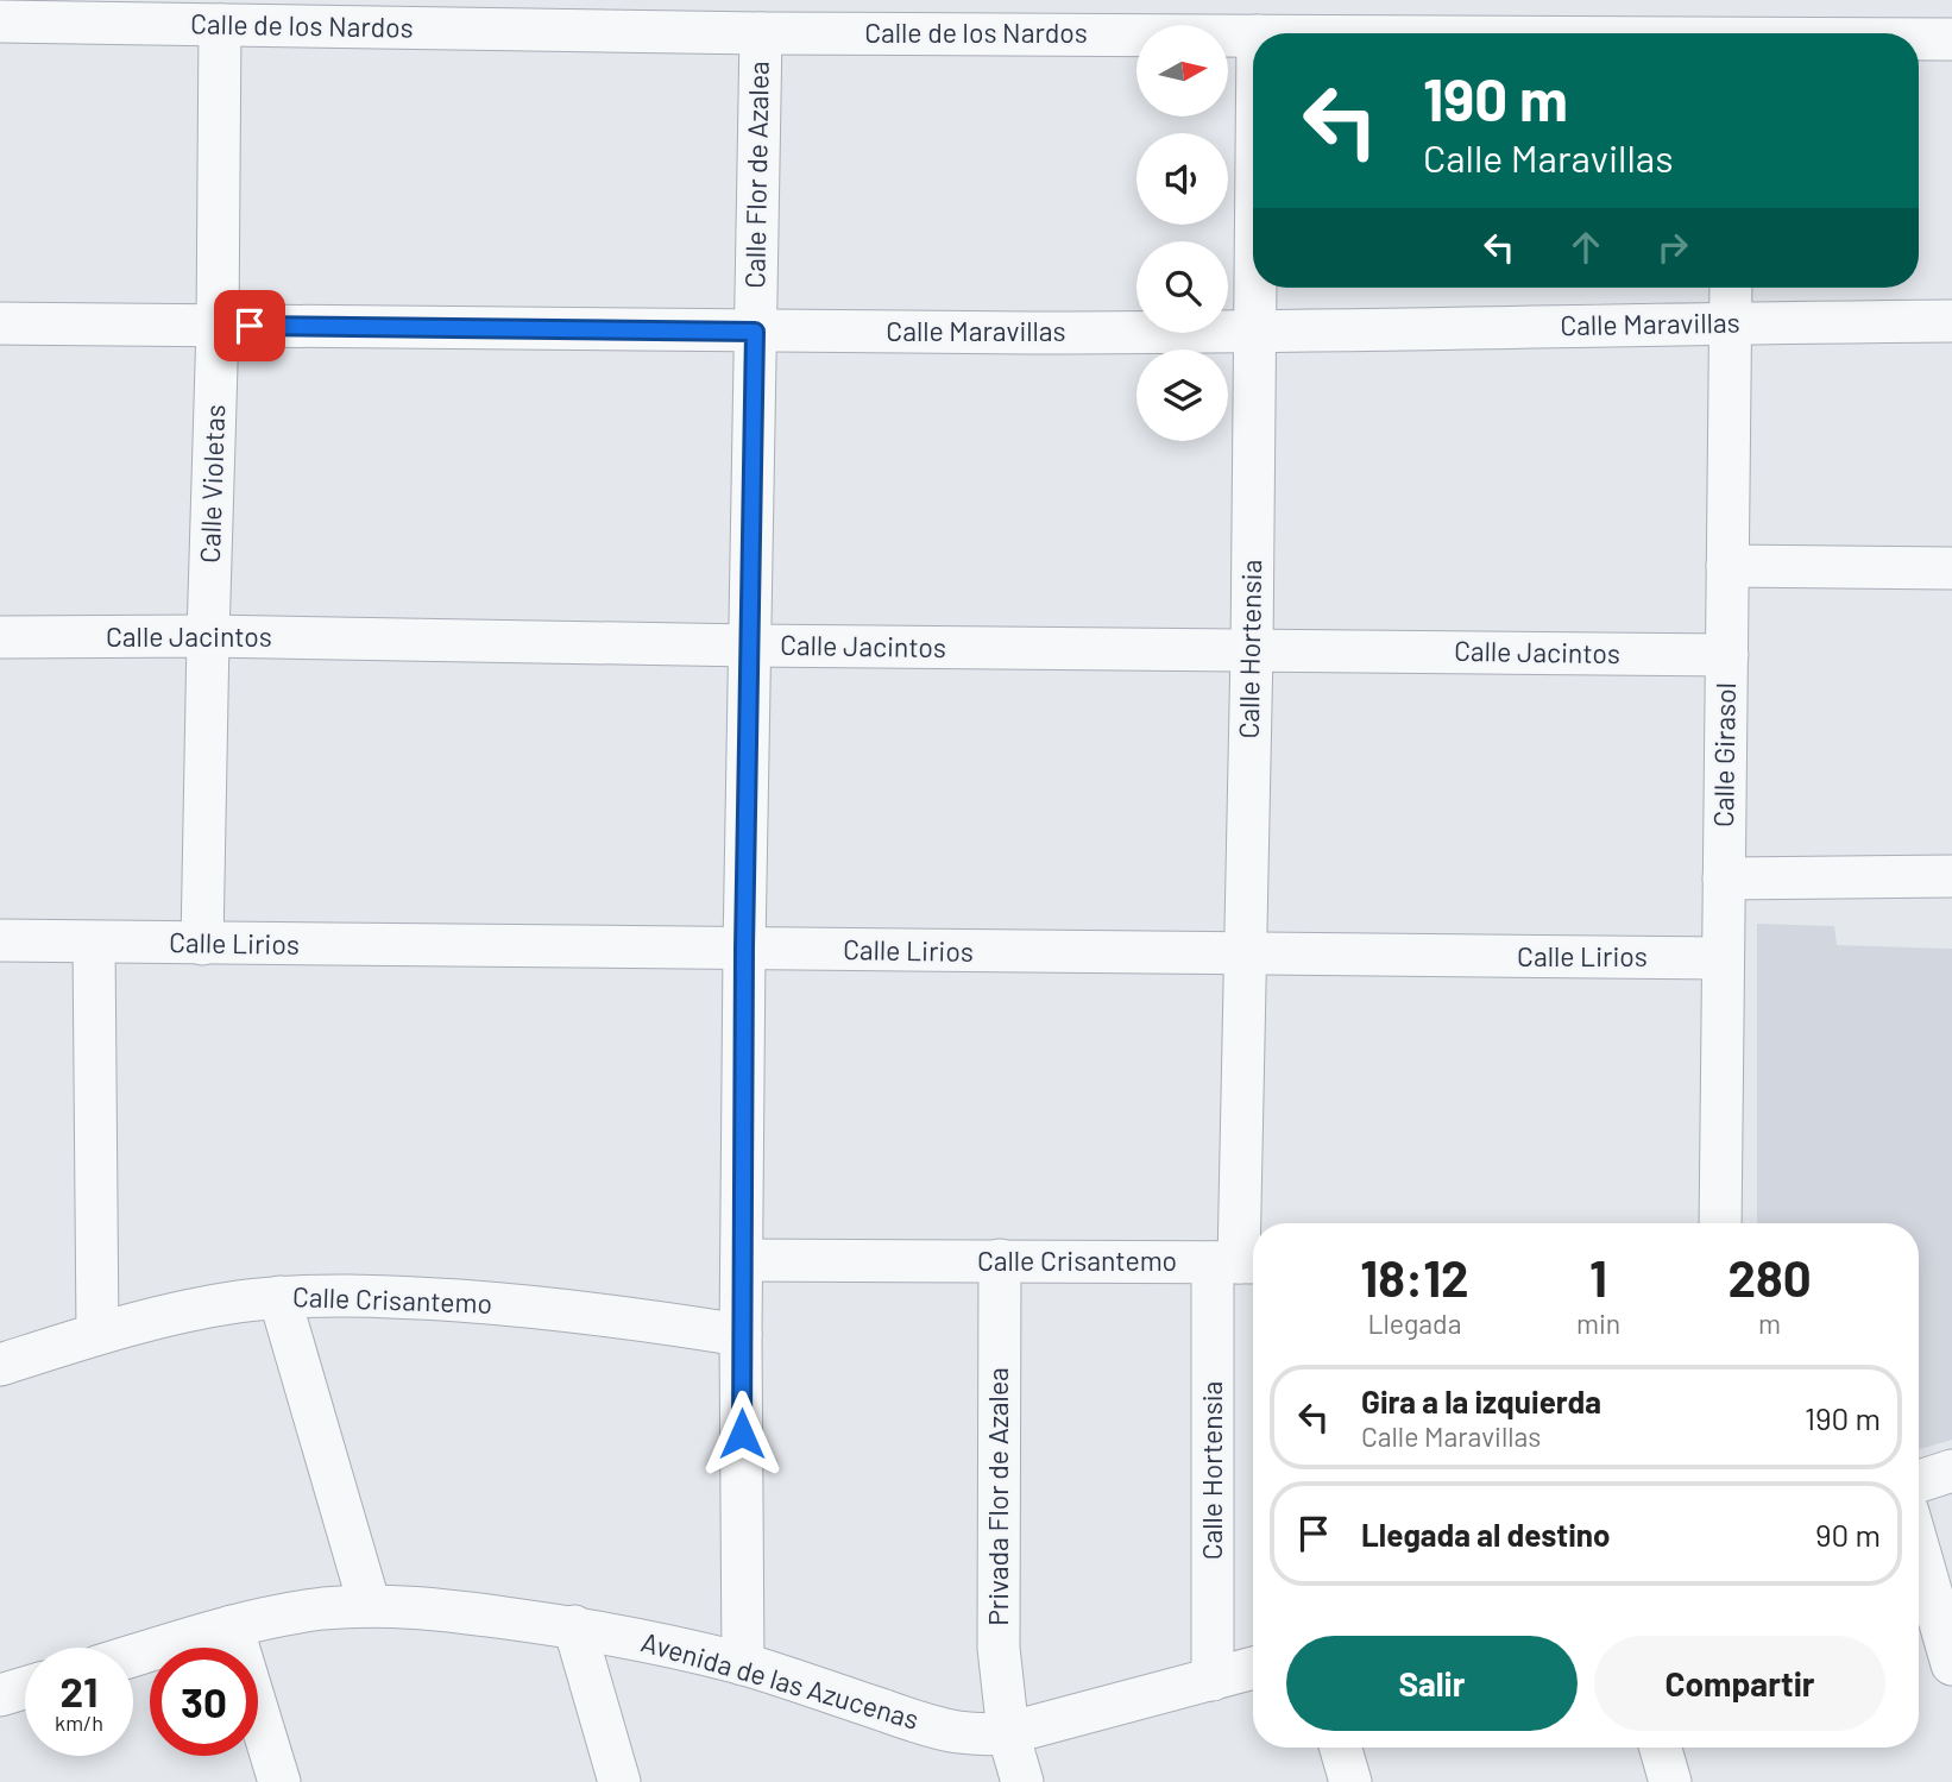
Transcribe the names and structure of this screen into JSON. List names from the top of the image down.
{
  "streets": {
    "street": [
      "Calle de los Nardos",
      "Calle Flor de Azalea",
      "Calle Maravillas",
      "Calle Violetas",
      "Calle Jacintos",
      "Calle Hortensia",
      "Calle Girasol",
      "Calle Lirios",
      "Calle Crisantemo",
      "Privada Flor de Azalea",
      "Avenida de las Azucenas"
    ]
  },
  "crossings": [
    ["Calle de los Nardos", "Calle Flor de Azalea"],
    ["Calle de los Nardos", "Calle Violetas"],
    ["Calle Flor de Azalea", "Calle Maravillas"],
    ["Calle Flor de Azalea", "Calle Jacintos"],
    ["Calle Flor de Azalea", "Calle Lirios"],
    ["Calle Flor de Azalea", "Calle Crisantemo"],
    ["Calle Flor de Azalea", "Avenida de las Azucenas"],
    ["Calle Maravillas", "Calle Violetas"],
    ["Calle Maravillas", "Calle Hortensia"],
    ["Calle Maravillas", "Calle Girasol"],
    ["Calle Violetas", "Calle Jacintos"],
    ["Calle Violetas", "Calle Lirios"],
    ["Calle Jacintos", "Calle Hortensia"],
    ["Calle Jacintos", "Calle Girasol"],
    ["Calle Hortensia", "Calle Lirios"],
    ["Calle Hortensia", "Calle Crisantemo"],
    ["Calle Hortensia", "Avenida de las Azucenas"],
    ["Calle Girasol", "Calle Lirios"],
    ["Calle Crisantemo", "Privada Flor de Azalea"],
    ["Privada Flor de Azalea", "Avenida de las Azucenas"]
  ],
  "north": "right",
  "page": {
    "turn": ["190 m", "Calle Maravillas"],
    "eta": [
      "18:12",
      "Llegada",
      "1",
      "min",
      "280",
      "m"
    ],
    "list": [
      {
        "name": "Gira a la izquierda",
        "note": "Calle Maravillas",
        "value": "190 m"
      },
      {
        "name": "Llegada al destino",
        "value": "90 m"
      }
    ],
    "buttons": ["Salir", "Compartir"],
    "speed": "21 km/h",
    "limit": "30"
  }
}
